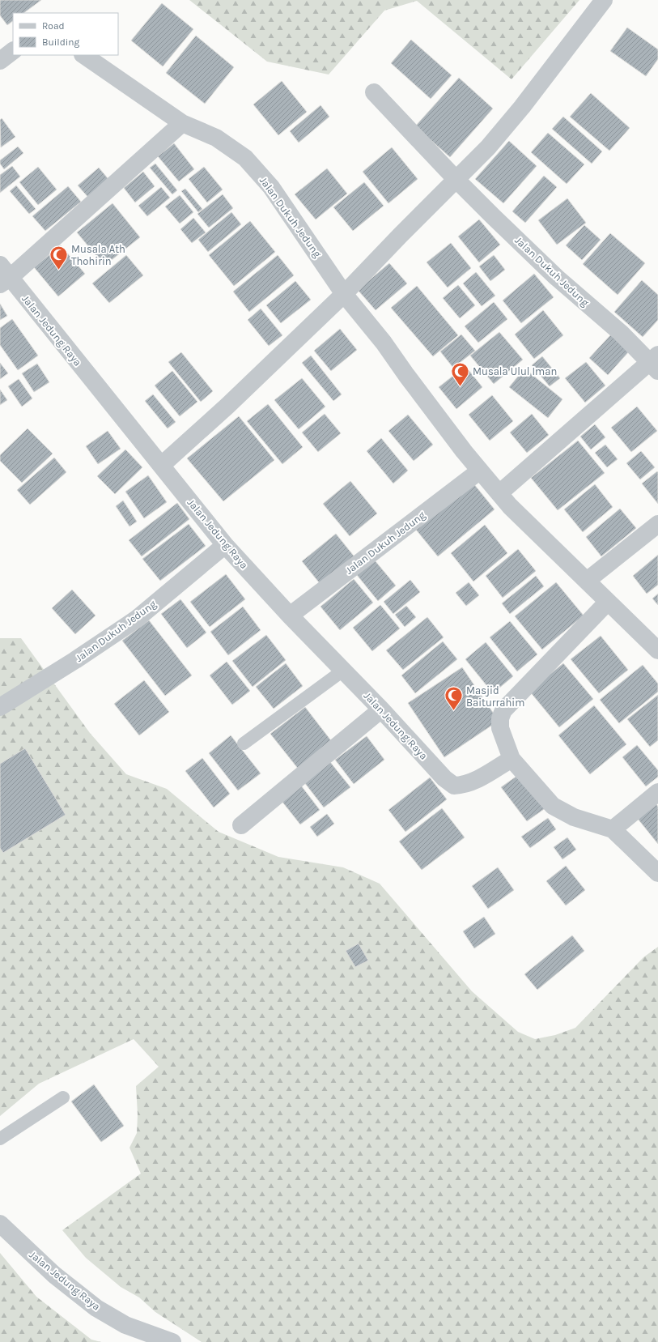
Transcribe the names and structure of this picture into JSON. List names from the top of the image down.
{
  "streets": {
    "street": ["Jalan Dukuh Jedung", "Jalan Jedung Raya"]
  },
  "crossings": [
    ["Jalan Dukuh Jedung", "Jalan Jedung Raya"]
  ],
  "places": {
    "mosque": ["Musala Ath Thohirin", "Musala Ulul Iman", "Masjid Baiturrahim"]
  },
  "legend": ["Road", "Building"]
}
